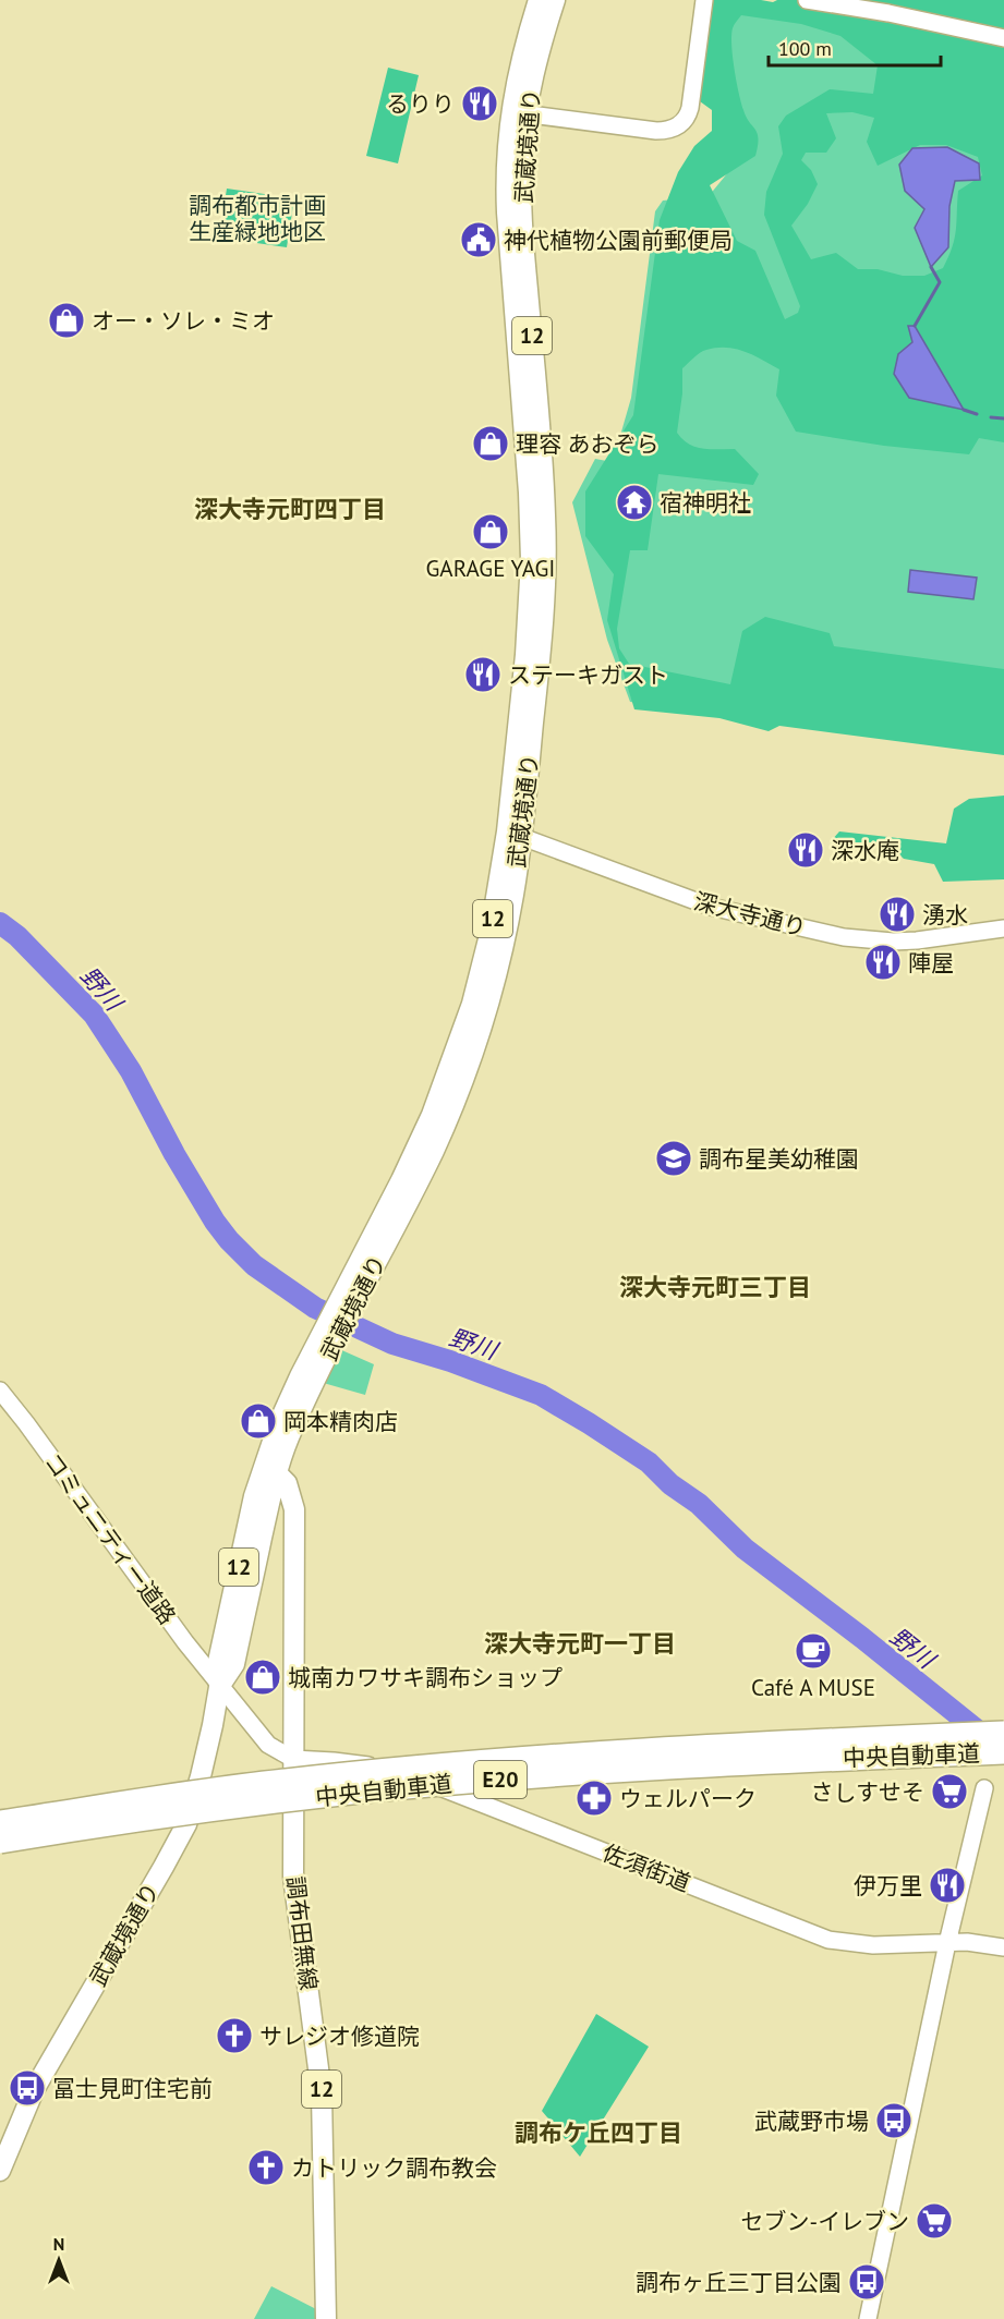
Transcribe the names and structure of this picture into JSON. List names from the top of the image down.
{
  "streets": {
    "highway": ["中央自動車道", "E20"],
    "main road": ["武蔵境通り", "12", "調布田無線"],
    "street": ["深大寺通り", "コミュニティー道路", "佐須街道"]
  },
  "crossings": [
    ["武蔵境通り", "12"],
    ["武蔵境通り", "深大寺通り"],
    ["武蔵境通り", "コミュニティー道路"],
    ["12", "コミュニティー道路"],
    ["12", "中央自動車道"],
    ["12", "佐須街道"],
    ["12", "調布田無線"],
    ["コミュニティー道路", "中央自動車道"],
    ["コミュニティー道路", "佐須街道"],
    ["コミュニティー道路", "調布田無線"],
    ["中央自動車道", "佐須街道"],
    ["中央自動車道", "調布田無線"],
    ["佐須街道", "調布田無線"]
  ],
  "districts": [
    "深大寺元町四丁目",
    "深大寺元町三丁目",
    "深大寺元町一丁目",
    "調布ケ丘四丁目"
  ],
  "water": ["野川"],
  "parks": ["調布都市計画 生産緑地地区"],
  "places": {
    "restaurant": [
      "るりり",
      "ステーキガスト",
      "深水庵",
      "湧水",
      "陣屋",
      "伊万里"
    ],
    "public building": ["神代植物公園前郵便局"],
    "shop": [
      "オー・ソレ・ミオ",
      "理容 あおぞら",
      "GARAGE YAGI",
      "岡本精肉店",
      "城南カワサキ調布ショップ"
    ],
    "temple": ["宿神明社"],
    "school or university": ["調布星美幼稚園"],
    "cafe": ["Café A MUSE"],
    "supermarket": ["さしすせそ", "セブン-イレブン"],
    "pharmacy": ["ウェルパーク"],
    "church": ["サレジオ修道院", "カトリック調布教会"],
    "bus stop": ["冨士見町住宅前", "武蔵野市場", "調布ヶ丘三丁目公園"]
  },
  "scale_bar": "100 m",
  "north": "top"
}
